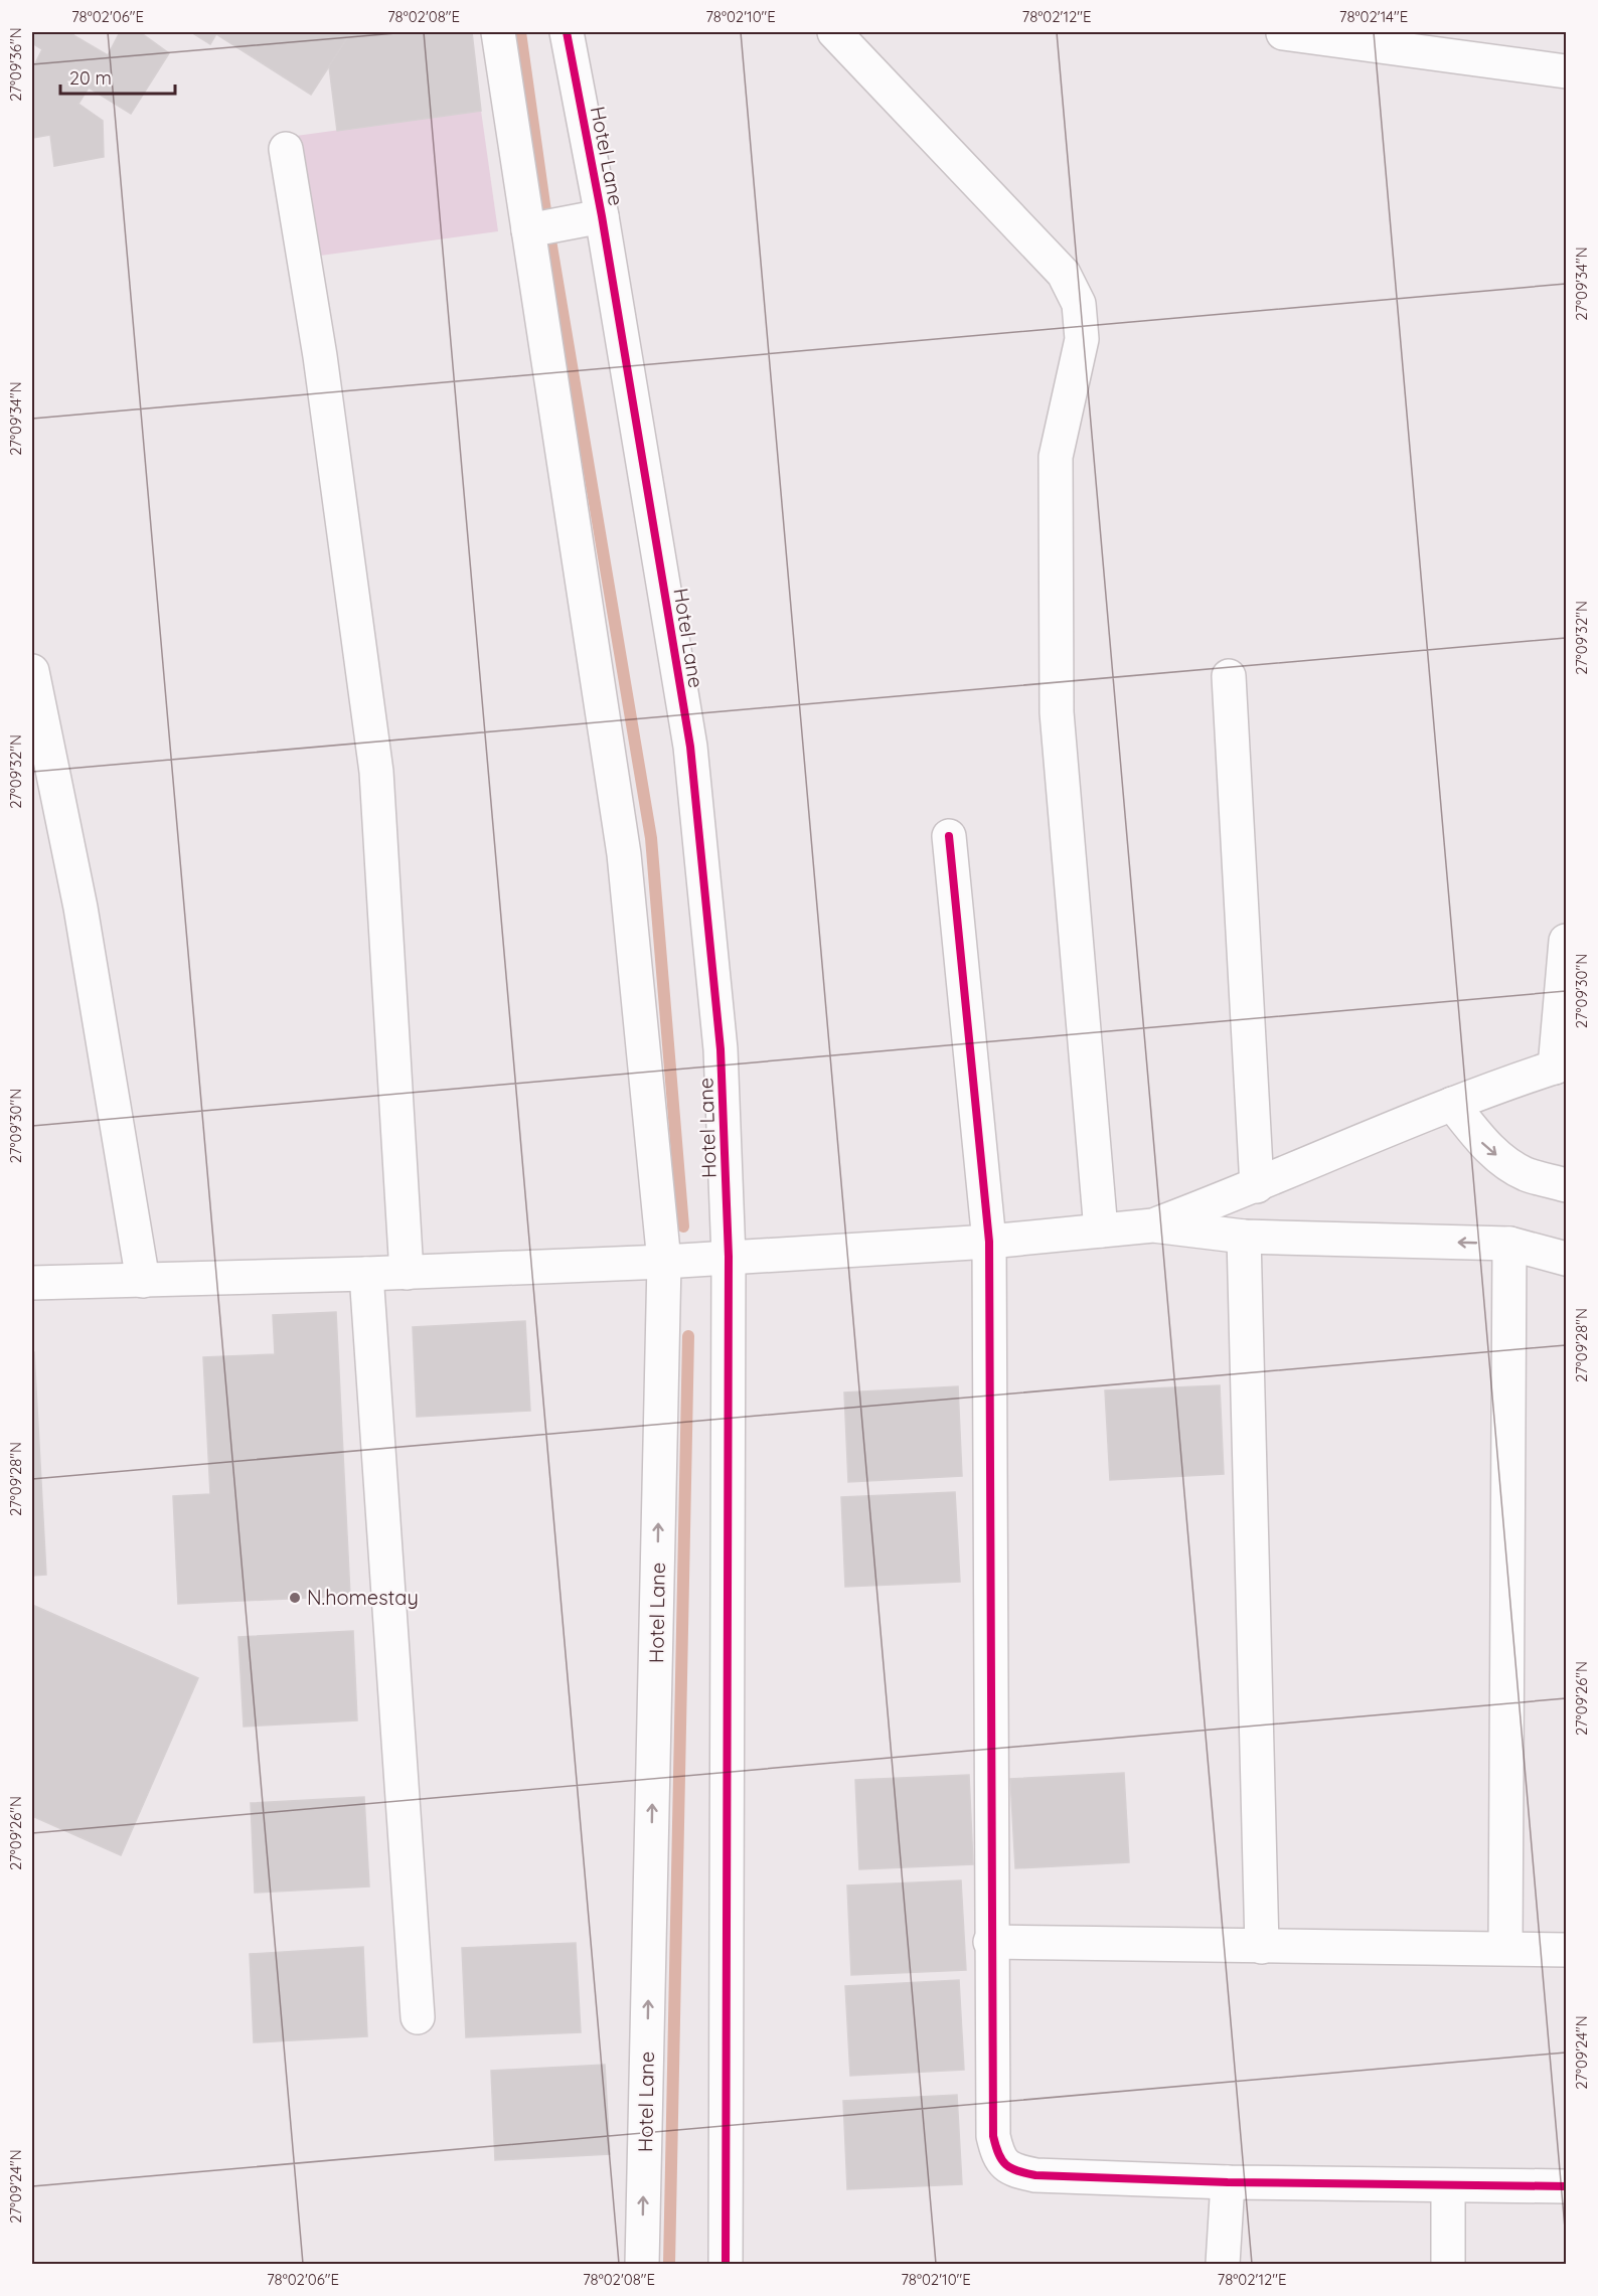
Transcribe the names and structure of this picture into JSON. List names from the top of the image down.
{
  "streets": {
    "street": ["Hotel Lane"]
  },
  "places": ["N.homestay"],
  "scale_bar": "20 m",
  "coordinates": [
    "78°02'06\"E",
    "78°02'08\"E",
    "78°02'10\"E",
    "78°02'12\"E",
    "78°02'14\"E",
    "27°09'36\"N",
    "27°09'34\"N",
    "27°09'32\"N",
    "27°09'30\"N",
    "27°09'28\"N",
    "27°09'26\"N",
    "27°09'24\"N"
  ]
}
